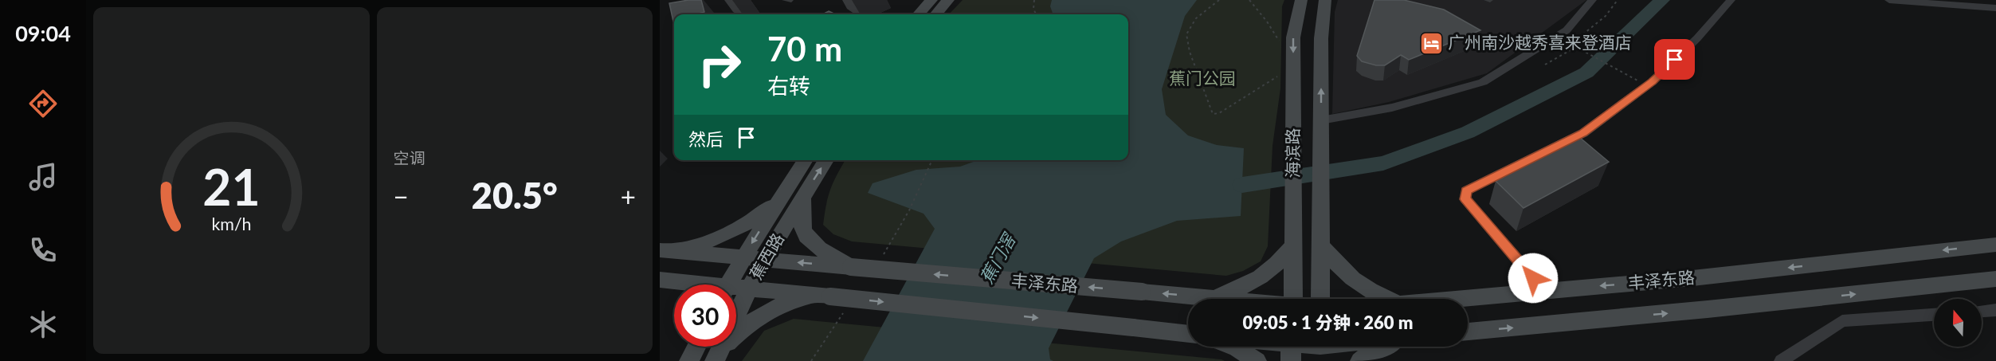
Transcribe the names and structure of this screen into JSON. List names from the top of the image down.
{
  "streets": {
    "main road": ["海滨路", "蕉西路", "丰泽东路"]
  },
  "crossings": [
    ["蕉西路", "丰泽东路"]
  ],
  "water": ["蕉门滘"],
  "parks": ["蕉门公园"],
  "places": {
    "hotel": ["广州南沙越秀喜来登酒店"]
  },
  "north": "top",
  "page": {
    "tabs": "09:04",
    "tile": "空调",
    "turn": ["70 m", "右转"],
    "then": "然后",
    "heat": ["−", "20.5°", "+"],
    "limit": "30",
    "trip": "09:05 · 1 分钟 · 260 m",
    "gauge": ["21", "km/h"]
  }
}
